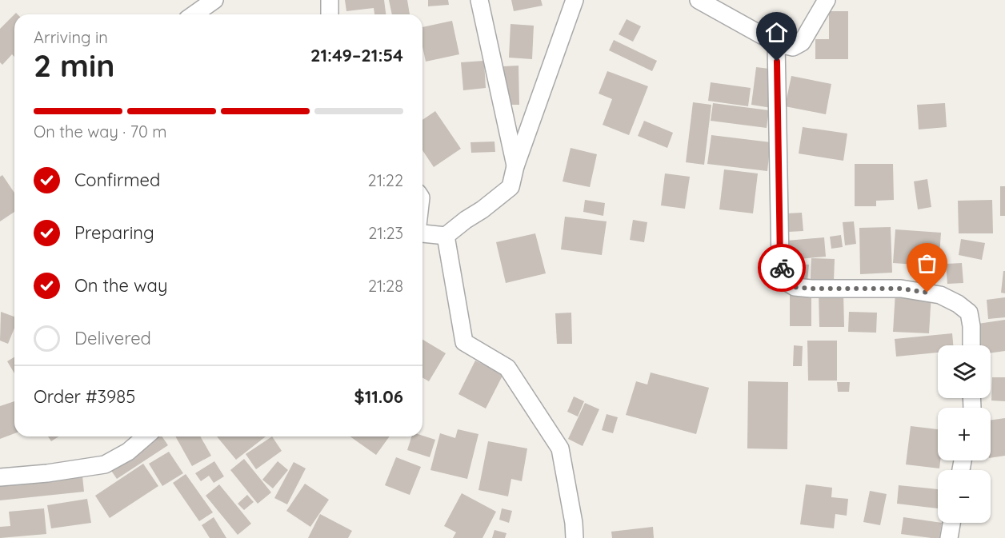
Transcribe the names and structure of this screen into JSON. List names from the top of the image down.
{
  "page": {
    "heading": ["2 min", "Arriving in", "21:49–21:54"],
    "panel": ["Order #3985", "$11.06"],
    "bar": "On the way · 70 m",
    "list": [
      ["Confirmed", "21:22"],
      ["Preparing", "21:23"],
      ["On the way", "21:28"],
      "Delivered"
    ],
    "map_buttons": ["+", "−"]
  }
}
